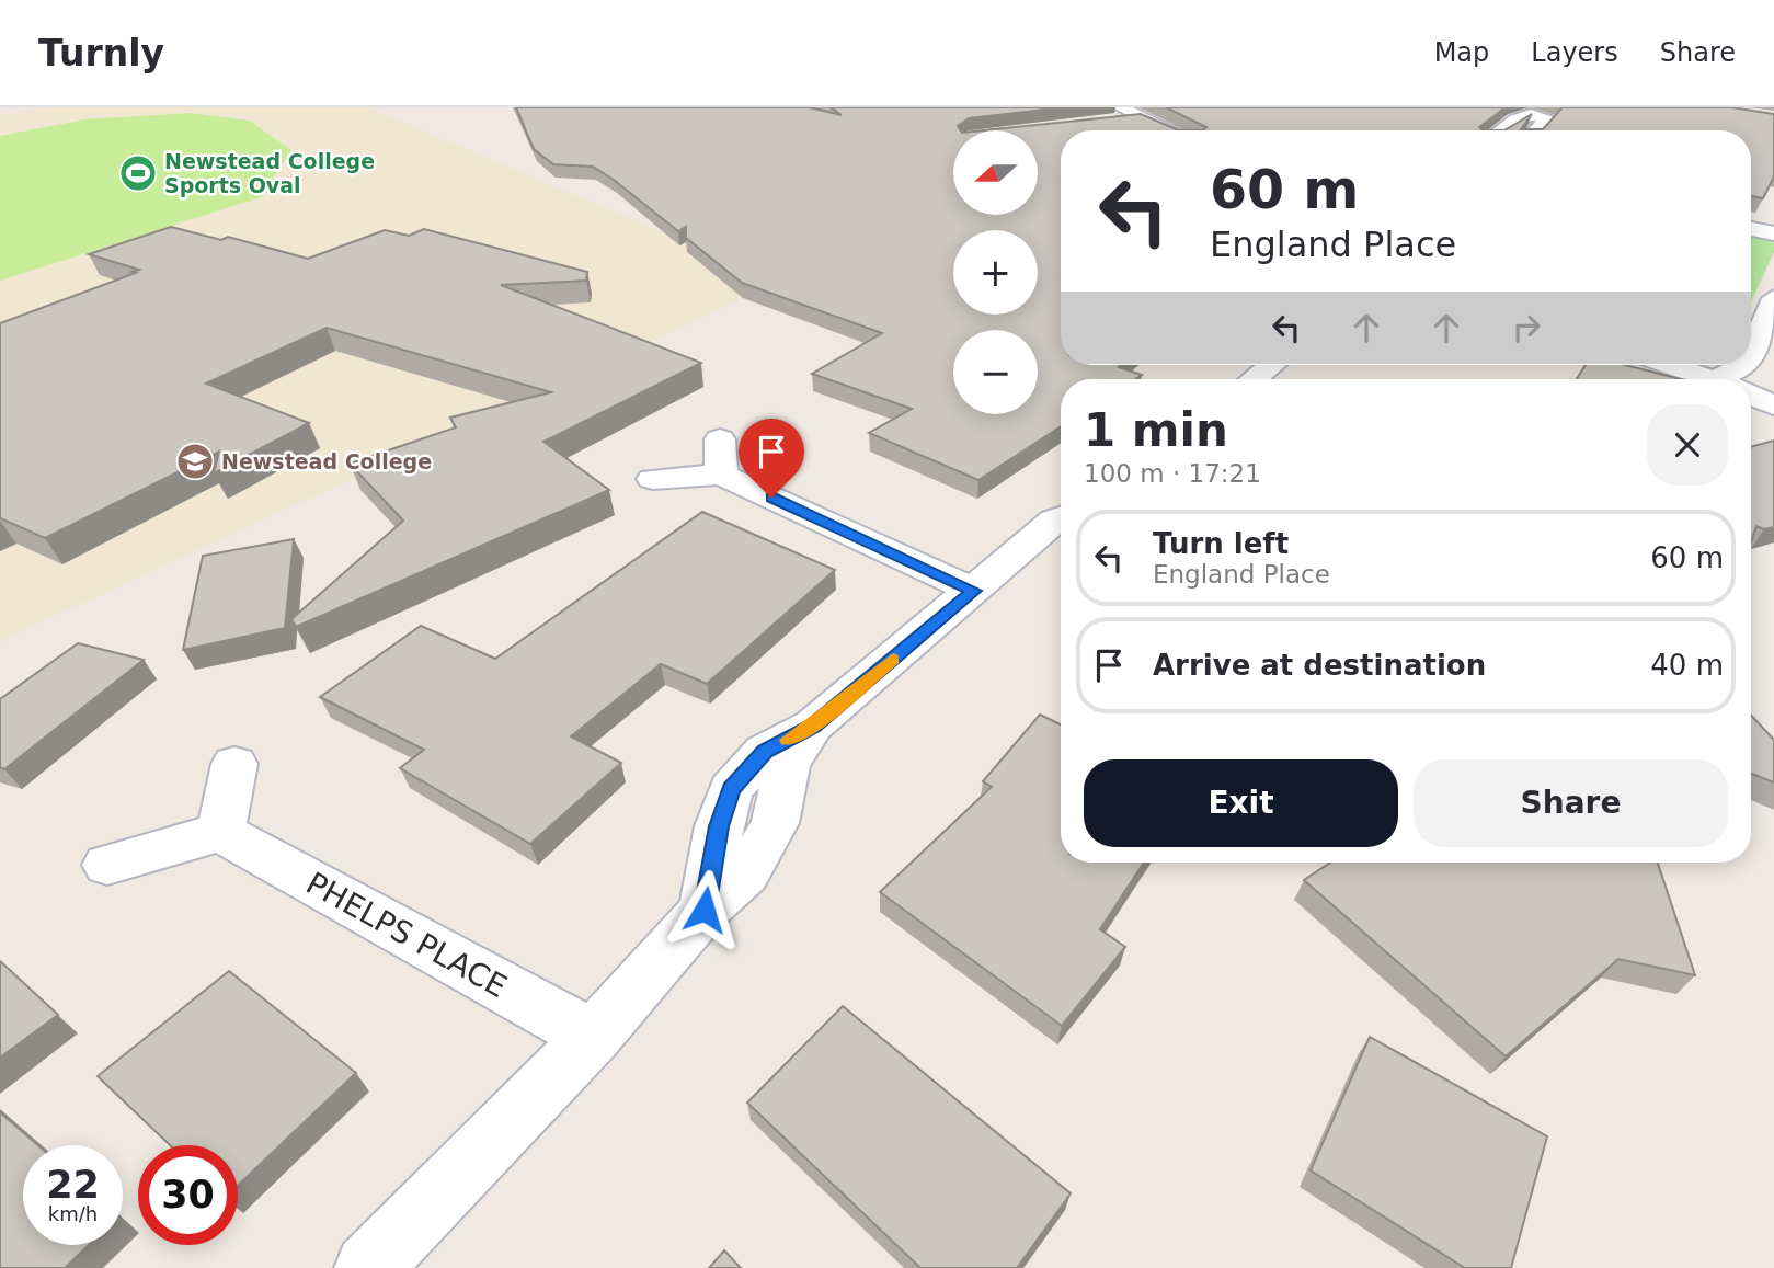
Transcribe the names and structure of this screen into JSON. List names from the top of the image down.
{
  "streets": {
    "street": ["PHELPS PLACE"]
  },
  "places": {
    "sports": ["Newstead College Sports Oval"],
    "school or university": ["Newstead College"]
  },
  "north": "left",
  "page": {
    "header": "Turnly",
    "nav": ["Map", "Layers", "Share"],
    "map_buttons": ["+", "−"],
    "turn": ["60 m", "England Place"],
    "heading": ["1 min", "100 m · 17:21"],
    "list": [
      {
        "name": "Turn left",
        "note": "England Place",
        "value": "60 m"
      },
      {
        "name": "Arrive at destination",
        "value": "40 m"
      }
    ],
    "buttons": ["Exit", "Share"],
    "speed": "22 km/h",
    "limit": "30"
  }
}
